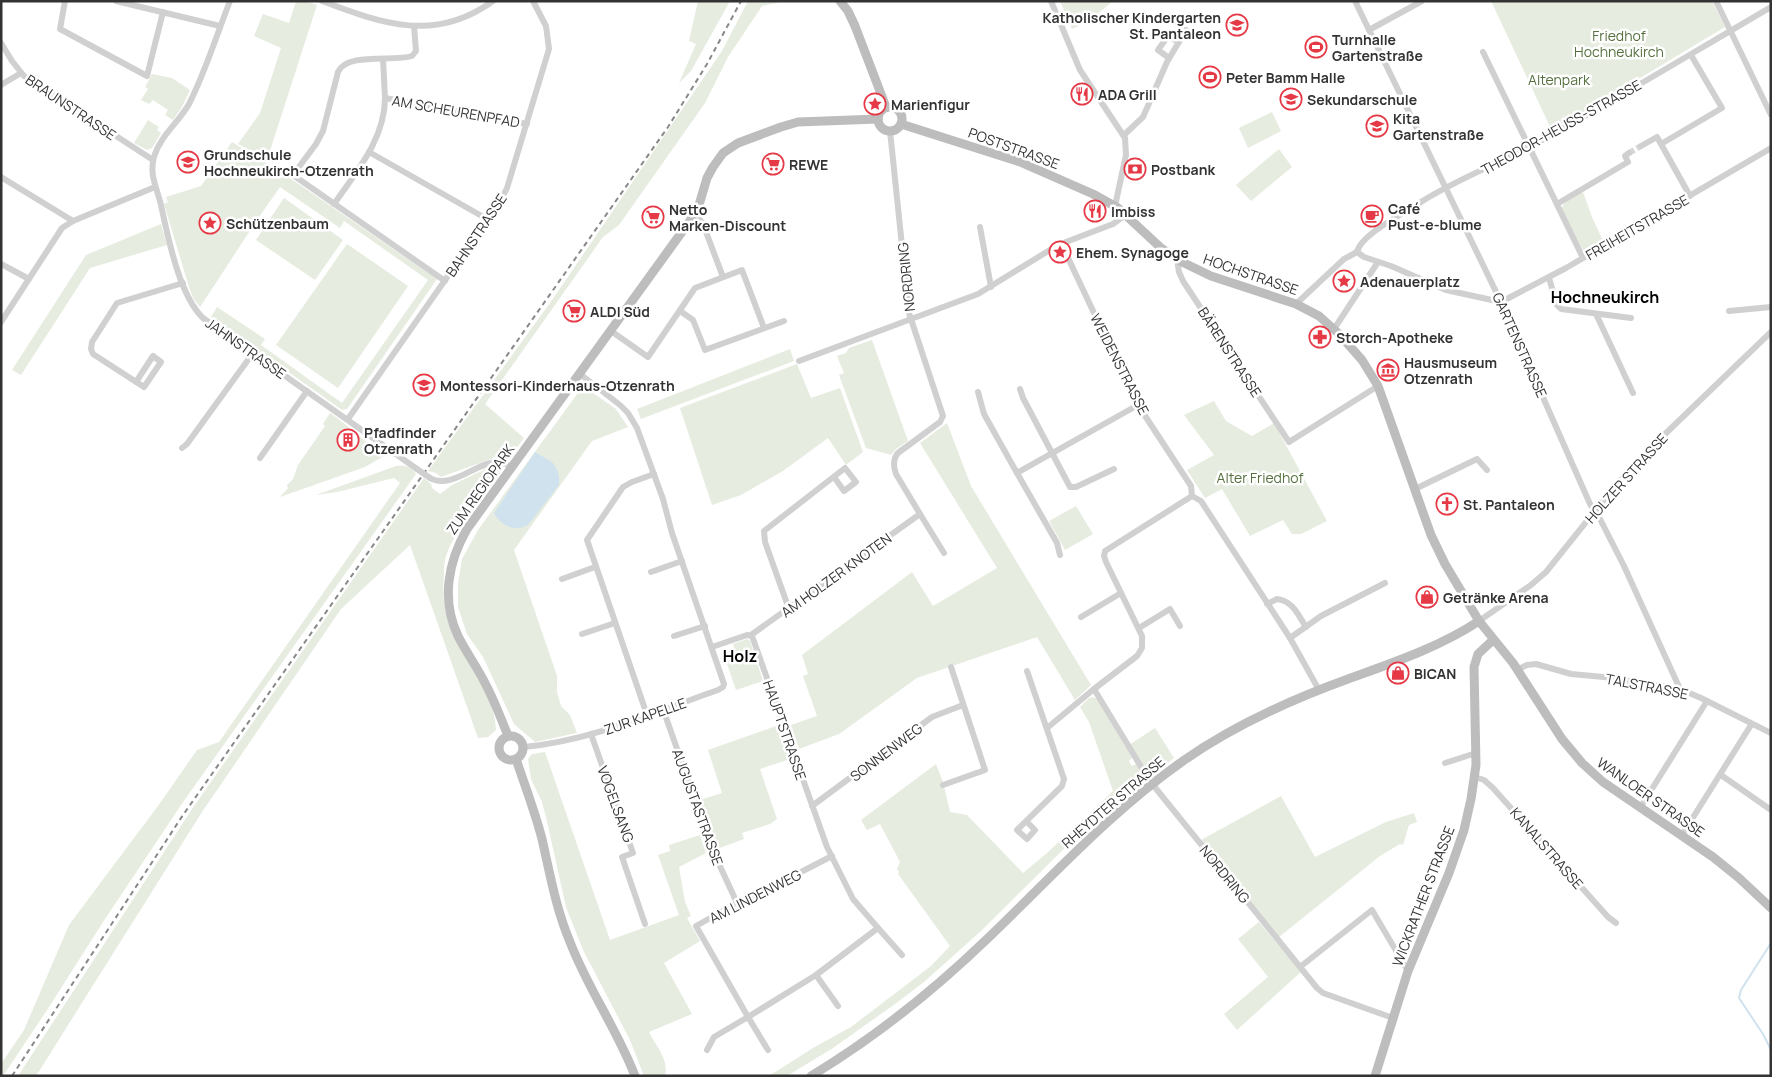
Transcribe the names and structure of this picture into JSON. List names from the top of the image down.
{
  "streets": {
    "street": [
      "BRAUNSTRASSE",
      "AM SCHEURENPFAD",
      "THEODOR-HEUSS-STRASSE",
      "POSTSTRASSE",
      "FREIHEITSTRASSE",
      "BAHNSTRASSE",
      "HOCHSTRASSE",
      "NORDRING",
      "GARTENSTRASSE",
      "JAHNSTRASSE",
      "BÄRENSTRASSE",
      "WEIDENSTRASSE",
      "HOLZER STRASSE",
      "ZUM REGIOPARK",
      "AM HOLZER KNOTEN",
      "TALSTRASSE",
      "ZUR KAPELLE",
      "HAUPTSTRASSE",
      "SONNENWEG",
      "WANLOER STRASSE",
      "RHEYDTER STRASSE",
      "VOGELSANG",
      "AUGUSTASTRASSE",
      "KANALSTRASSE",
      "AM LINDENWEG",
      "WICKRATHER STRASSE"
    ]
  },
  "crossings": [
    ["BRAUNSTRASSE", "JAHNSTRASSE"],
    ["AM SCHEURENPFAD", "BAHNSTRASSE"],
    ["THEODOR-HEUSS-STRASSE", "GARTENSTRASSE"],
    ["POSTSTRASSE", "HOCHSTRASSE"],
    ["POSTSTRASSE", "NORDRING"],
    ["POSTSTRASSE", "ZUM REGIOPARK"],
    ["FREIHEITSTRASSE", "GARTENSTRASSE"],
    ["BAHNSTRASSE", "JAHNSTRASSE"],
    ["HOCHSTRASSE", "BÄRENSTRASSE"],
    ["HOCHSTRASSE", "HOLZER STRASSE"],
    ["HOCHSTRASSE", "WANLOER STRASSE"],
    ["HOCHSTRASSE", "RHEYDTER STRASSE"],
    ["NORDRING", "ZUM REGIOPARK"],
    ["NORDRING", "AM HOLZER KNOTEN"],
    ["NORDRING", "RHEYDTER STRASSE"],
    ["NORDRING", "WICKRATHER STRASSE"],
    ["GARTENSTRASSE", "HOLZER STRASSE"],
    ["GARTENSTRASSE", "TALSTRASSE"],
    ["JAHNSTRASSE", "ZUM REGIOPARK"],
    ["WEIDENSTRASSE", "RHEYDTER STRASSE"],
    ["HOLZER STRASSE", "WANLOER STRASSE"],
    ["HOLZER STRASSE", "RHEYDTER STRASSE"],
    ["ZUM REGIOPARK", "ZUR KAPELLE"],
    ["AM HOLZER KNOTEN", "HAUPTSTRASSE"],
    ["TALSTRASSE", "WANLOER STRASSE"],
    ["ZUR KAPELLE", "VOGELSANG"],
    ["ZUR KAPELLE", "AUGUSTASTRASSE"],
    ["HAUPTSTRASSE", "SONNENWEG"],
    ["HAUPTSTRASSE", "AM LINDENWEG"],
    ["WANLOER STRASSE", "RHEYDTER STRASSE"],
    ["WANLOER STRASSE", "WICKRATHER STRASSE"],
    ["AUGUSTASTRASSE", "AM LINDENWEG"],
    ["KANALSTRASSE", "WICKRATHER STRASSE"]
  ],
  "districts": ["Hochneukirch", "Holz"],
  "parks": ["Friedhof Hochneukirch", "Altenpark", "Alter Friedhof"],
  "places": {
    "school or university": [
      "Katholischer Kindergarten St. Pantaleon",
      "Sekundarschule",
      "Kita Gartenstraße",
      "Grundschule Hochneukirch-Otzenrath",
      "Montessori-Kinderhaus-Otzenrath"
    ],
    "sports": ["Turnhalle Gartenstraße", "Peter Bamm Halle"],
    "restaurant": ["ADA Grill", "Imbiss"],
    "place": [
      "Marienfigur",
      "Schützenbaum",
      "Ehem. Synagoge",
      "Adenauerplatz"
    ],
    "supermarket": ["REWE", "Netto Marken-Discount", "ALDI Süd"],
    "bank": ["Postbank"],
    "cafe": ["Café Pust-e-blume"],
    "pharmacy": ["Storch-Apotheke"],
    "museum": ["Hausmuseum Otzenrath"],
    "building": ["Pfadfinder Otzenrath"],
    "church": ["St. Pantaleon"],
    "shop": ["Getränke Arena", "BICAN"]
  }
}
